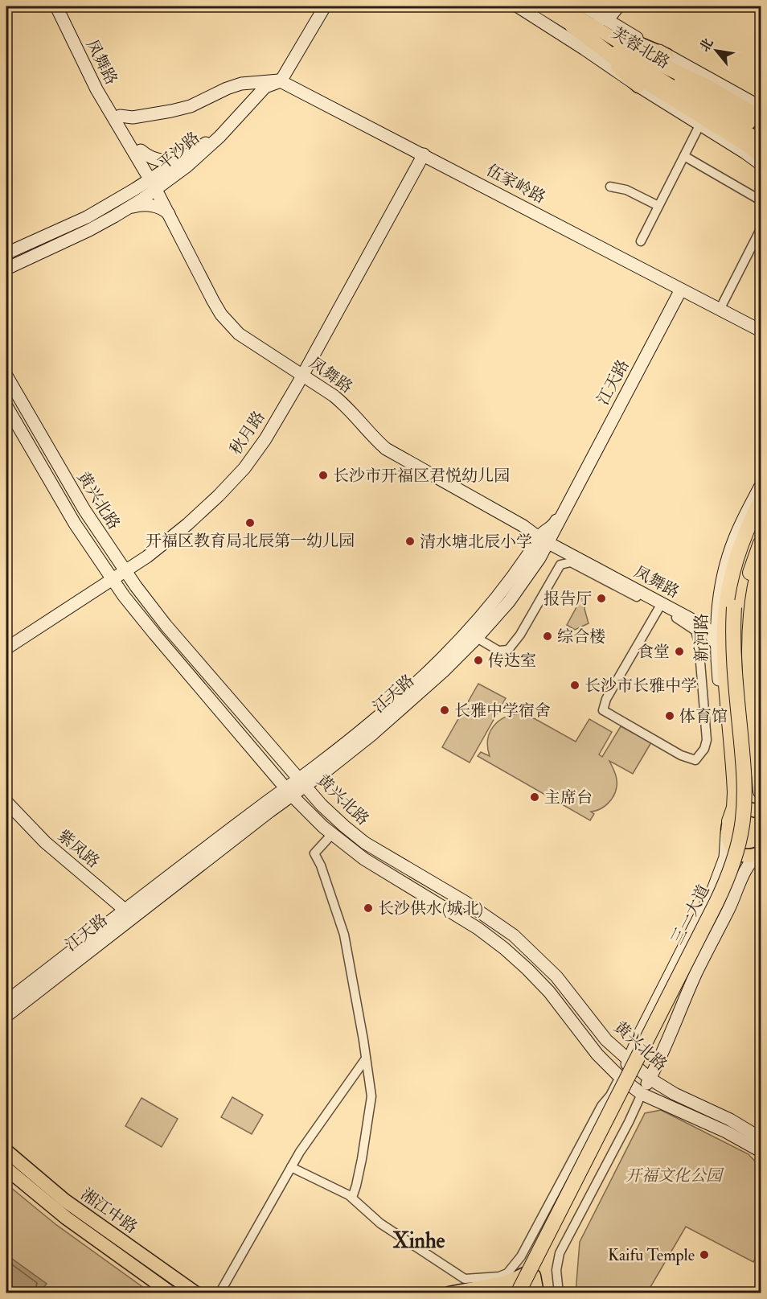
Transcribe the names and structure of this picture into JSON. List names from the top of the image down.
{
  "streets": {
    "highway": ["三一大道"],
    "main road": ["芙蓉北路", "湘江中路"],
    "street": [
      "凤舞路",
      "平沙路",
      "伍家岭路",
      "江天路",
      "秋月路",
      "黄兴北路",
      "新河路",
      "紫凤路"
    ]
  },
  "crossings": [
    ["凤舞路", "平沙路"],
    ["凤舞路", "江天路"],
    ["凤舞路", "秋月路"],
    ["凤舞路", "新河路"],
    ["平沙路", "伍家岭路"],
    ["伍家岭路", "江天路"],
    ["伍家岭路", "秋月路"],
    ["江天路", "黄兴北路"],
    ["江天路", "紫凤路"],
    ["秋月路", "黄兴北路"],
    ["黄兴北路", "新河路"]
  ],
  "districts": ["Xinhe"],
  "parks": ["开福文化公园"],
  "places": [
    "长沙市开福区君悦幼儿园",
    "开福区教育局北辰第一幼儿园",
    "清水塘北辰小学",
    "报告厅",
    "综合楼",
    "食堂",
    "传达室",
    "长沙市长雅中学",
    "长雅中学宿舍",
    "体育馆",
    "主席台",
    "长沙供水(城北)",
    "Kaifu Temple"
  ],
  "north": "top left"
}
